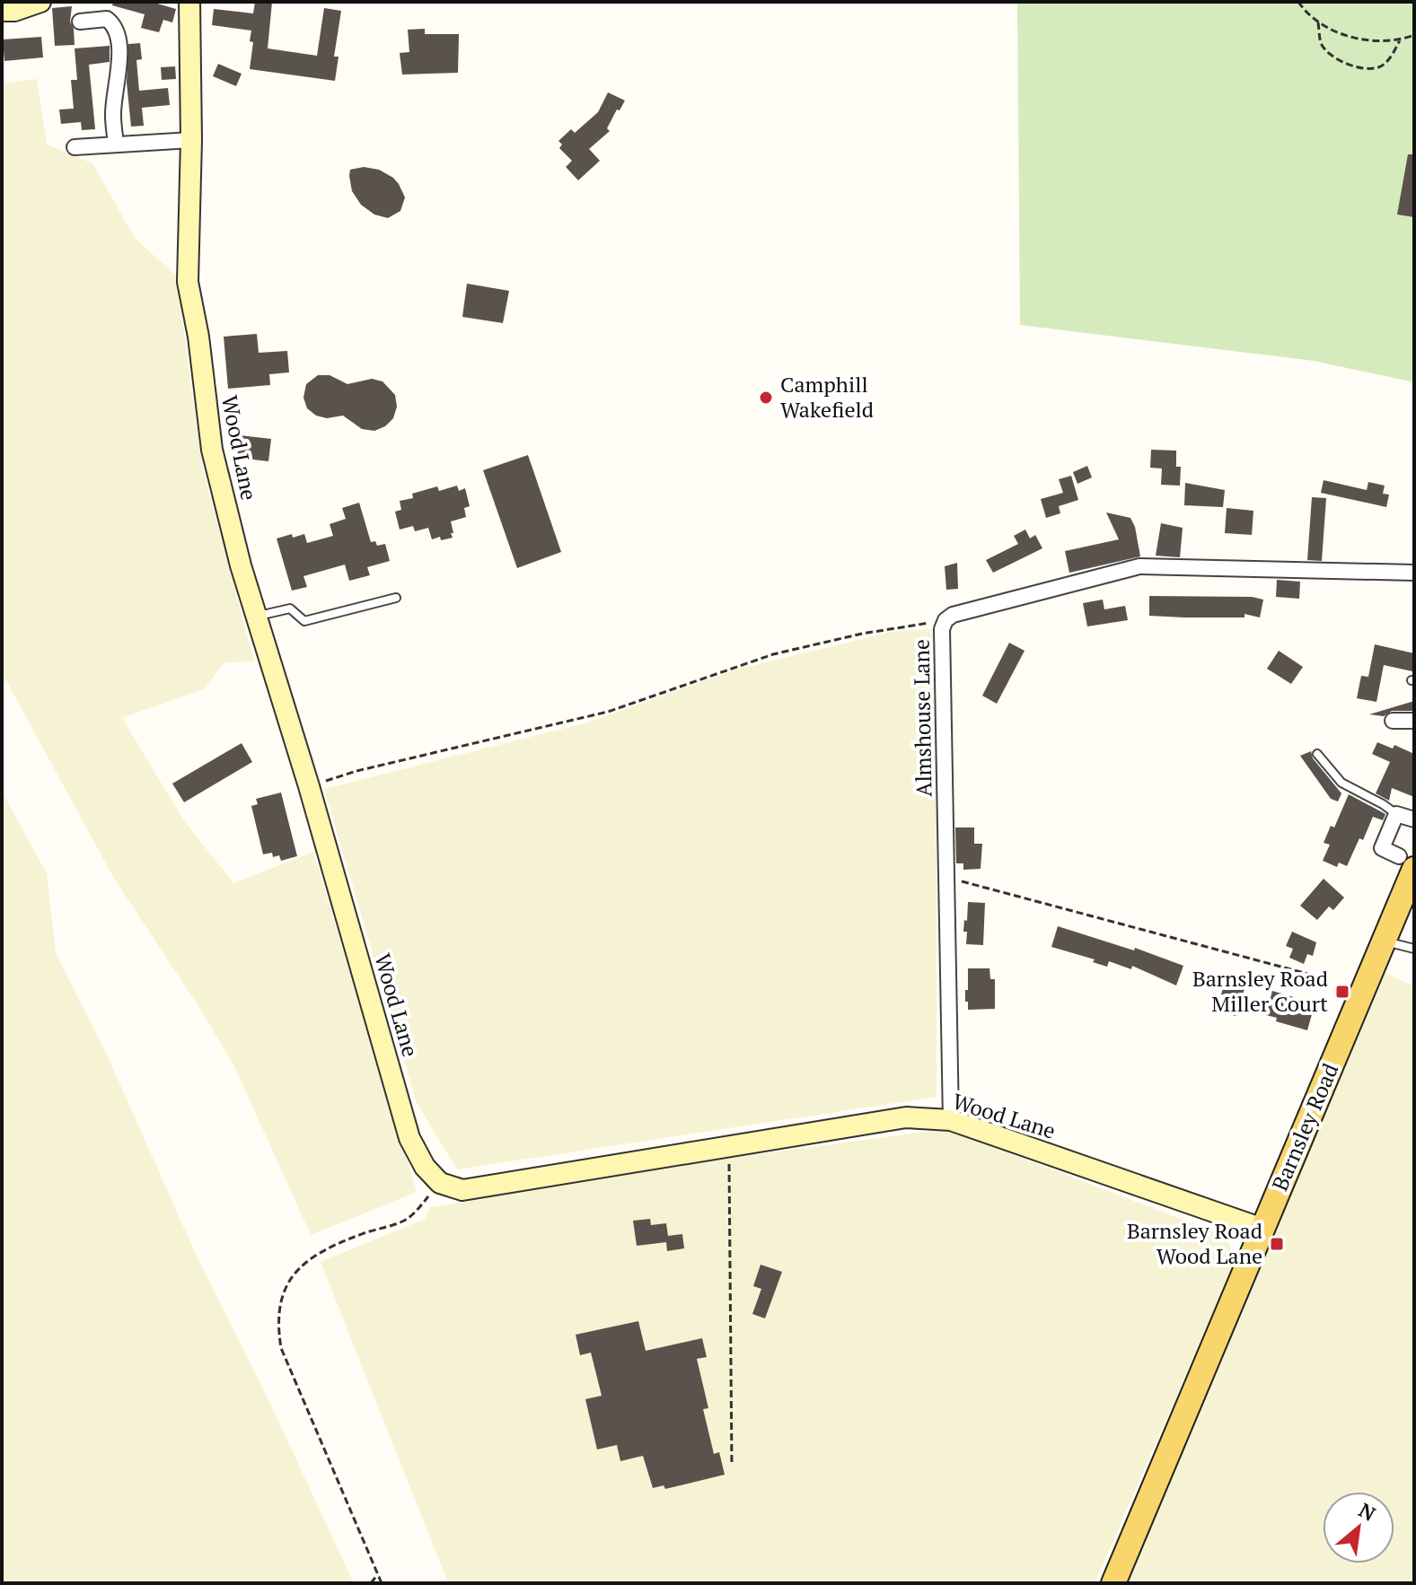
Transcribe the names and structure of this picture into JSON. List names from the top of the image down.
{
  "streets": {
    "main road": ["Barnsley Road"],
    "street": ["Wood Lane", "Almshouse Lane"]
  },
  "crossings": [
    ["Wood Lane", "Almshouse Lane"],
    ["Wood Lane", "Barnsley Road"]
  ],
  "places": {
    "other": ["Camphill Wakefield"],
    "transit": ["Barnsley Road Miller Court", "Barnsley Road Wood Lane"]
  },
  "north": "top right"
}
